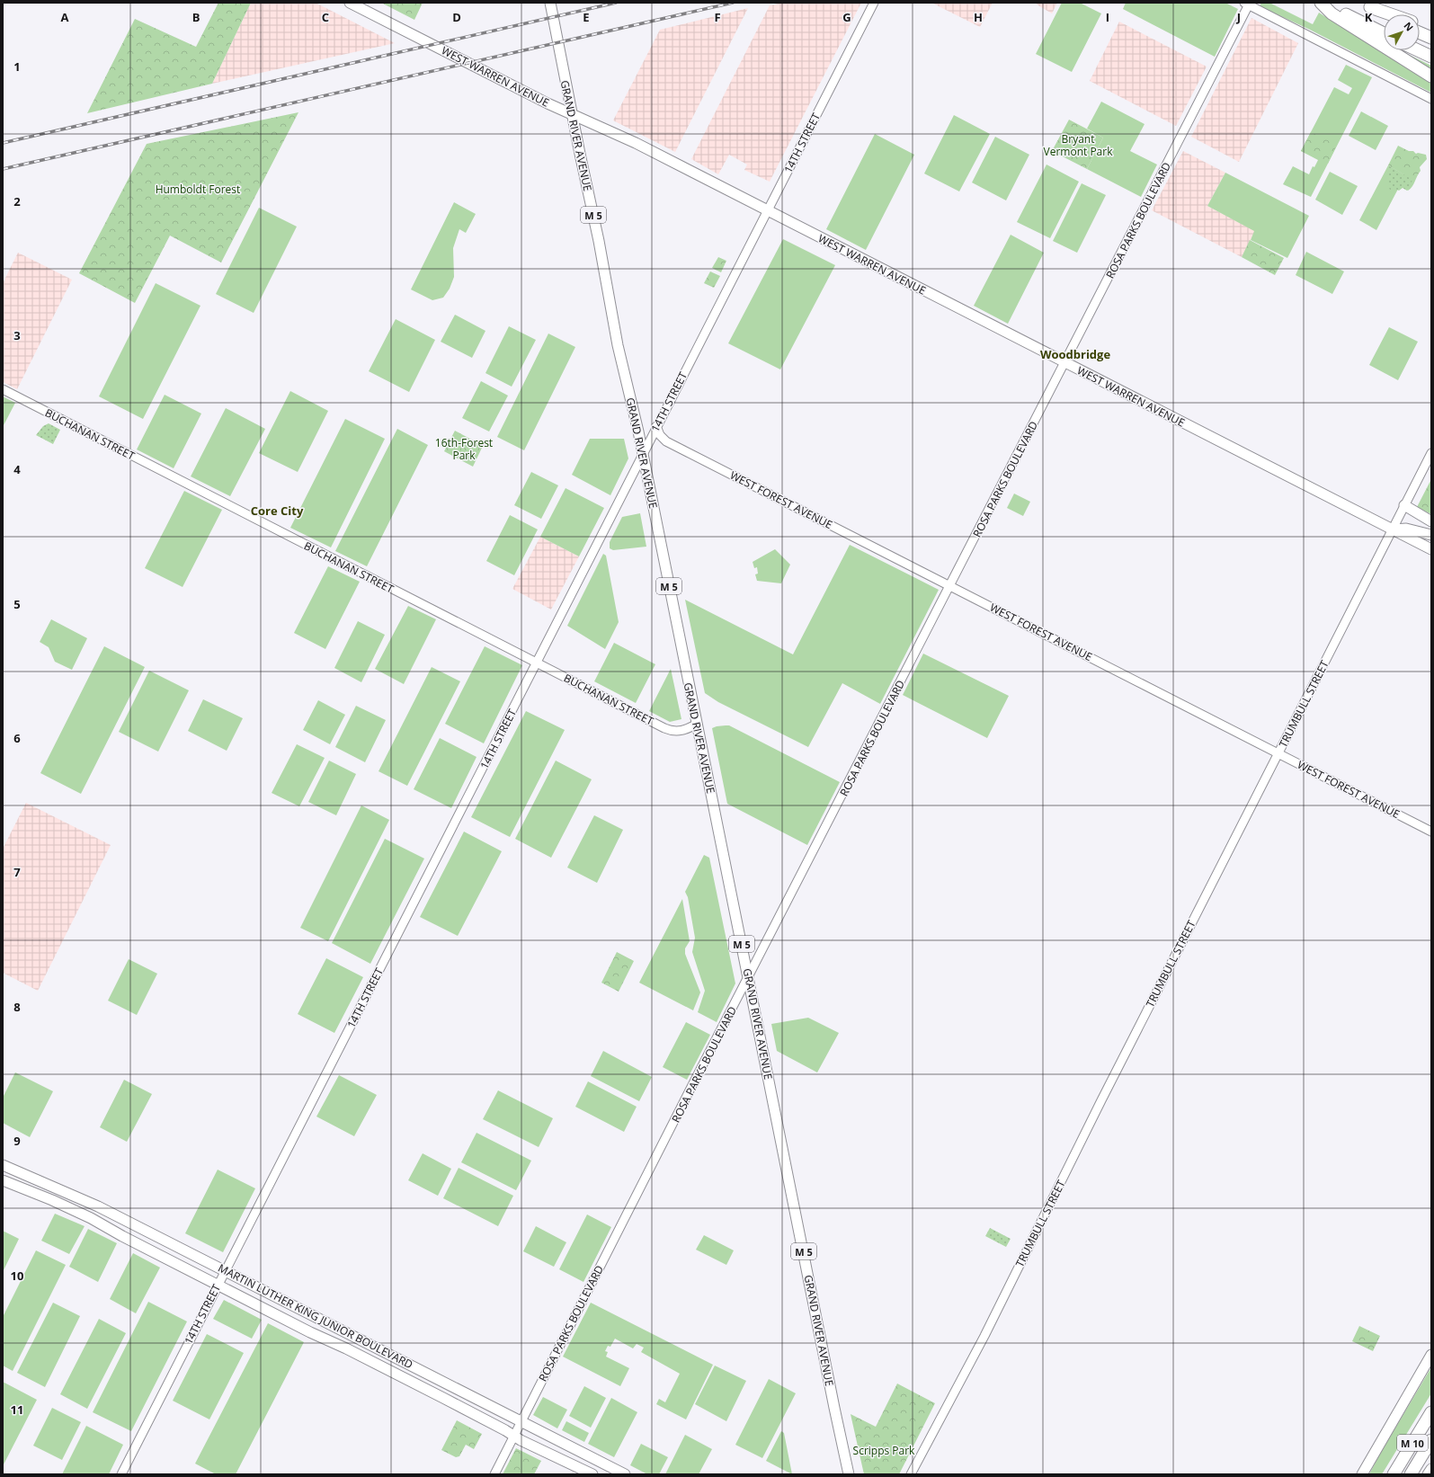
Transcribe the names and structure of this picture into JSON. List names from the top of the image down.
{
  "streets": {
    "highway": ["M 10"],
    "main road": [
      "WEST WARREN AVENUE",
      "GRAND RIVER AVENUE",
      "M 5",
      "MARTIN LUTHER KING JUNIOR BOULEVARD"
    ],
    "street": [
      "14TH STREET",
      "ROSA PARKS BOULEVARD",
      "BUCHANAN STREET",
      "WEST FOREST AVENUE",
      "TRUMBULL STREET"
    ]
  },
  "crossings": [
    ["WEST WARREN AVENUE", "GRAND RIVER AVENUE"],
    ["WEST WARREN AVENUE", "14TH STREET"],
    ["WEST WARREN AVENUE", "ROSA PARKS BOULEVARD"],
    ["WEST WARREN AVENUE", "TRUMBULL STREET"],
    ["GRAND RIVER AVENUE", "14TH STREET"],
    ["GRAND RIVER AVENUE", "ROSA PARKS BOULEVARD"],
    ["GRAND RIVER AVENUE", "BUCHANAN STREET"],
    ["14TH STREET", "BUCHANAN STREET"],
    ["14TH STREET", "WEST FOREST AVENUE"],
    ["14TH STREET", "MARTIN LUTHER KING JUNIOR BOULEVARD"],
    ["ROSA PARKS BOULEVARD", "WEST FOREST AVENUE"],
    ["ROSA PARKS BOULEVARD", "MARTIN LUTHER KING JUNIOR BOULEVARD"],
    ["WEST FOREST AVENUE", "TRUMBULL STREET"]
  ],
  "districts": ["Woodbridge", "Core City"],
  "parks": [
    "Bryant Vermont Park",
    "Humboldt Forest",
    "16th-Forest Park",
    "Scripps Park"
  ],
  "north": "top right",
  "grid": {
    "columns": [
      "A",
      "B",
      "C",
      "D",
      "E",
      "F",
      "G",
      "H",
      "I",
      "J",
      "K"
    ],
    "rows": [
      "1",
      "2",
      "3",
      "4",
      "5",
      "6",
      "7",
      "8",
      "9",
      "10",
      "11"
    ]
  }
}
